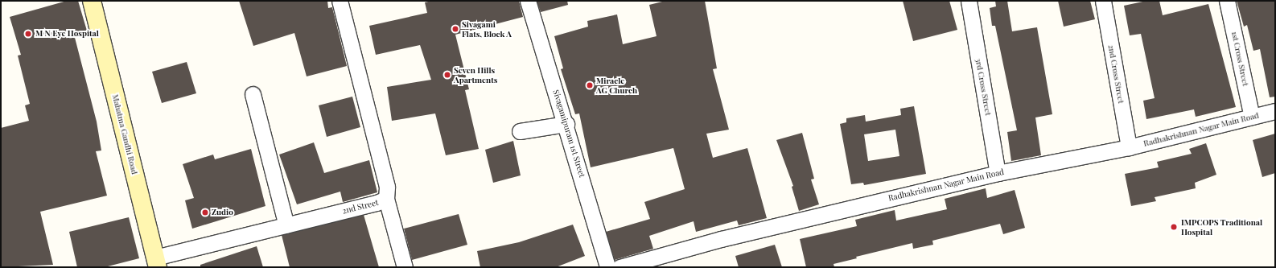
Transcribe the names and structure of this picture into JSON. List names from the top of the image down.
{
  "streets": {
    "main road": ["Mahatma Gandhi Road"],
    "street": [
      "1st Cross Street",
      "2nd Cross Street",
      "3rd Cross Street",
      "Radhakrishnan Nagar Main Road",
      "Sivagamipuram 1st Street",
      "2nd Street"
    ]
  },
  "crossings": [
    ["1st Cross Street", "Radhakrishnan Nagar Main Road"],
    ["2nd Cross Street", "Radhakrishnan Nagar Main Road"],
    ["3rd Cross Street", "Radhakrishnan Nagar Main Road"],
    ["Mahatma Gandhi Road", "2nd Street"]
  ],
  "places": [
    "Sivagami Flats, Block A",
    "M N Eye Hospital",
    "Seven Hills Apartments",
    "Miracle AG Church",
    "Zudio",
    "IMPCOPS Traditional Hospital"
  ]
}
